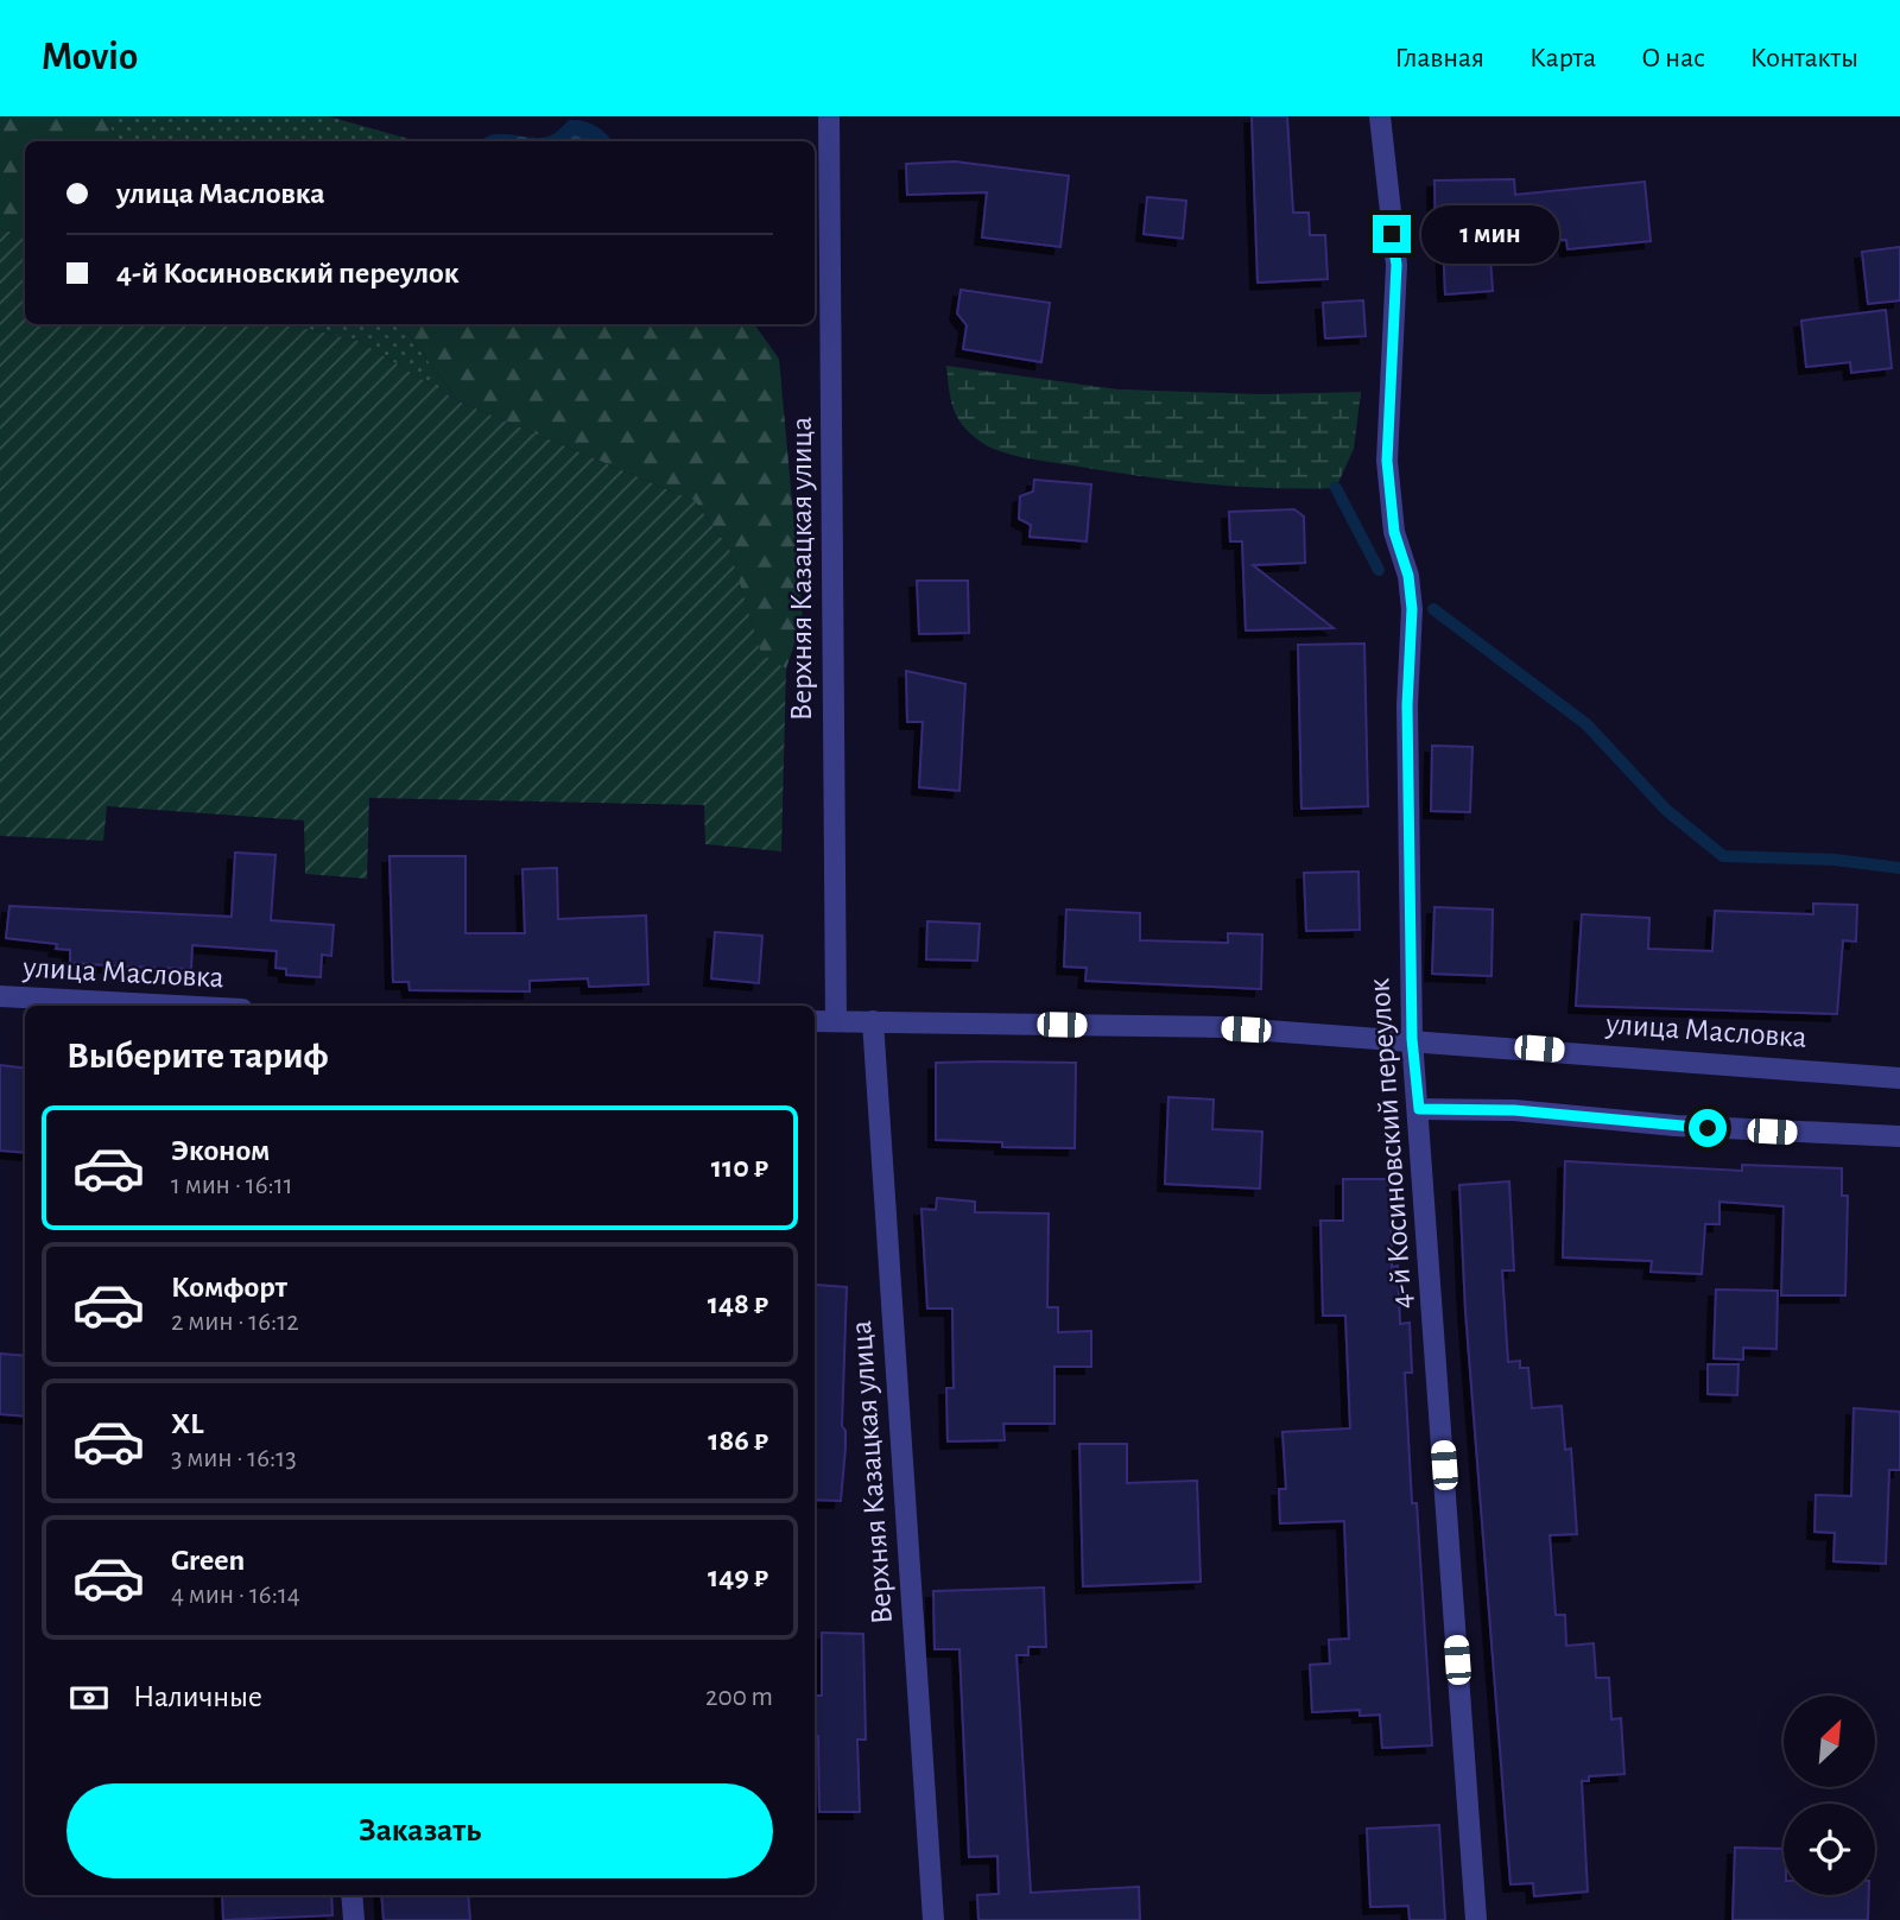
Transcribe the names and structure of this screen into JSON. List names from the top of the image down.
{
  "streets": {
    "street": ["Верхняя Казацкая улица", "улица Масловка", "4-й Косиновский переулок"]
  },
  "crossings": [
    ["Верхняя Казацкая улица", "улица Масловка"],
    ["улица Масловка", "4-й Косиновский переулок"]
  ],
  "north": "top right",
  "page": {
    "header": "Movio",
    "nav": [
      "Главная",
      "Карта",
      "О нас",
      "Контакты"
    ],
    "banner": ["улица Масловка", "4-й Косиновский переулок"],
    "bubble": "1 мин",
    "heading": "Выберите тариф",
    "list": [
      {
        "name": "Эконом",
        "note": "1 мин · 16:11",
        "value": "110 ₽"
      },
      {
        "name": "Комфорт",
        "note": "2 мин · 16:12",
        "value": "148 ₽"
      },
      {
        "name": "XL",
        "note": "3 мин · 16:13",
        "value": "186 ₽"
      },
      {
        "name": "Green",
        "note": "4 мин · 16:14",
        "value": "149 ₽"
      }
    ],
    "pay": ["Наличные", "200 m"],
    "buttons": "Заказать"
  }
}
